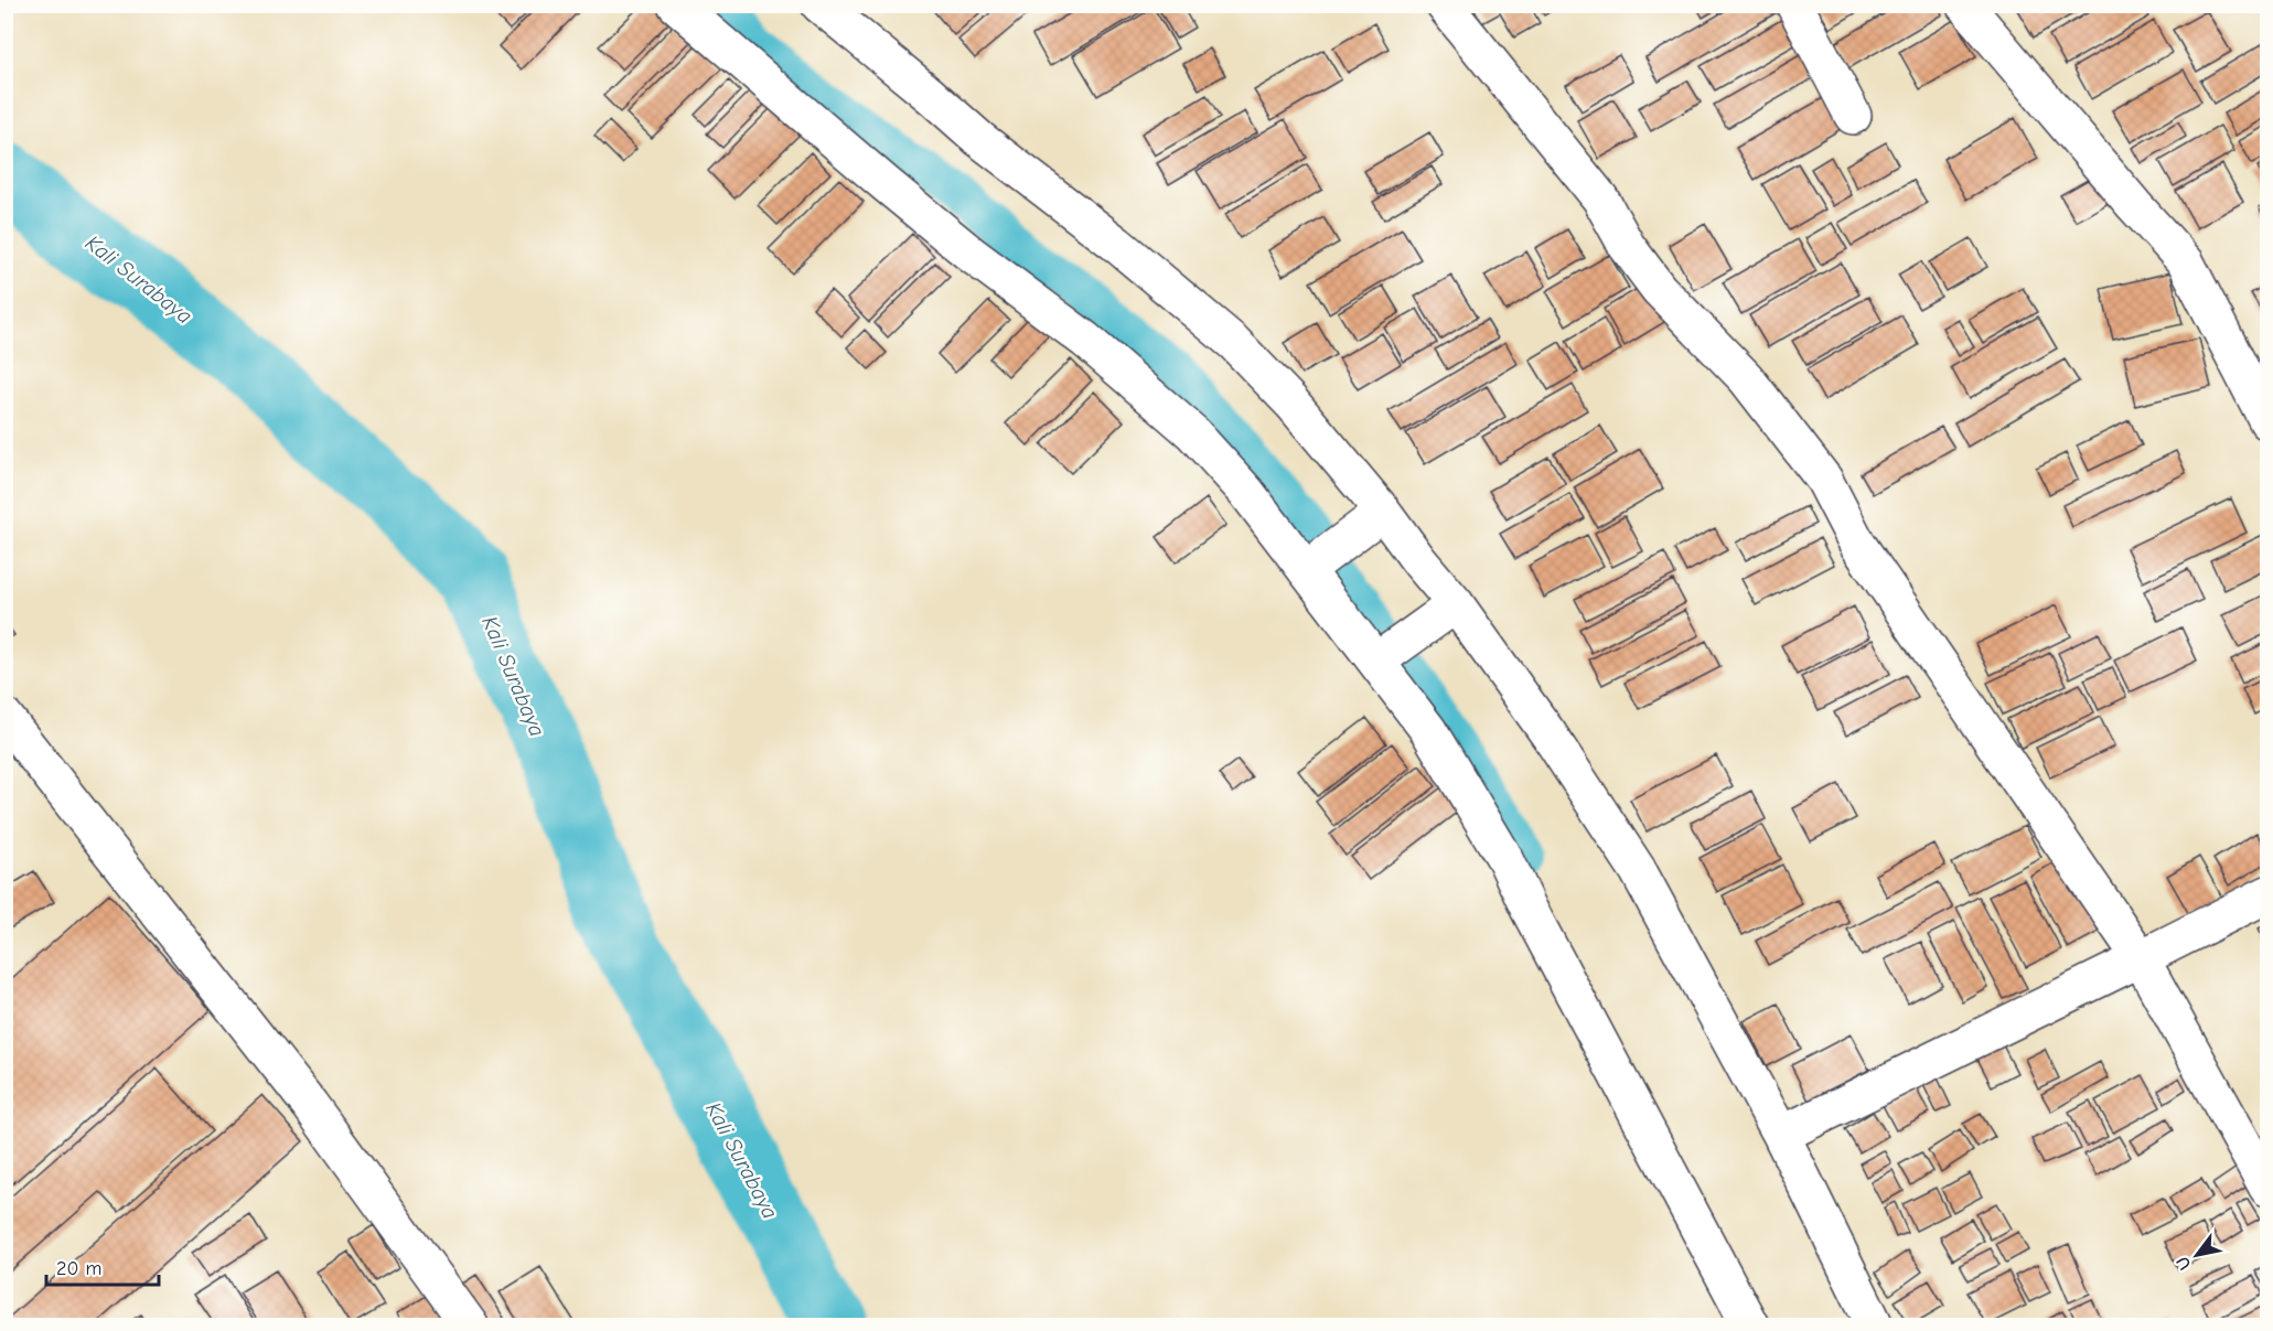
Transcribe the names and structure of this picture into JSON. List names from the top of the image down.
{
  "water": ["Kali Surabaya"],
  "scale_bar": "20 m",
  "north": "bottom left"
}
